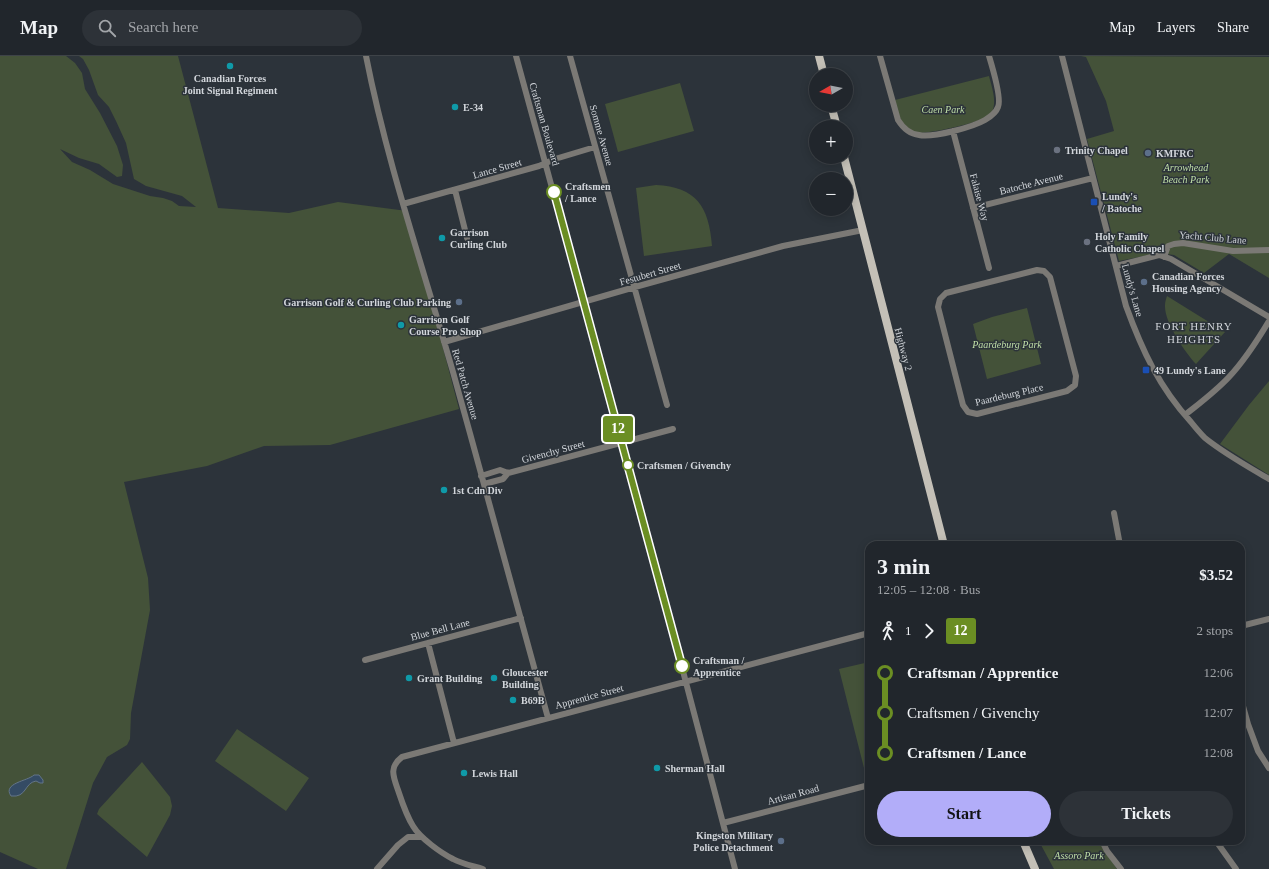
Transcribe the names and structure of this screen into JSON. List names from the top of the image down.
{
  "streets": {
    "main road": ["Highway 2"],
    "street": [
      "Craftsman Boulevard",
      "Somme Avenue",
      "Lance Street",
      "Batoche Avenue",
      "Falaise Way",
      "Yacht Club Lane",
      "Festubert Street",
      "Lundy's Lane",
      "Red Patch Avenue",
      "Paardeburg Place",
      "Givenchy Street",
      "Blue Bell Lane",
      "Apprentice Street",
      "Artisan Road"
    ]
  },
  "crossings": [
    ["Craftsman Boulevard", "Lance Street"],
    ["Craftsman Boulevard", "Festubert Street"],
    ["Craftsman Boulevard", "Givenchy Street"],
    ["Craftsman Boulevard", "Apprentice Street"],
    ["Craftsman Boulevard", "Artisan Road"],
    ["Somme Avenue", "Lance Street"],
    ["Somme Avenue", "Festubert Street"],
    ["Lance Street", "Red Patch Avenue"],
    ["Batoche Avenue", "Falaise Way"],
    ["Batoche Avenue", "Lundy's Lane"],
    ["Festubert Street", "Highway 2"],
    ["Festubert Street", "Red Patch Avenue"],
    ["Red Patch Avenue", "Givenchy Street"],
    ["Red Patch Avenue", "Blue Bell Lane"],
    ["Red Patch Avenue", "Apprentice Street"]
  ],
  "districts": ["FORT HENRY HEIGHTS"],
  "parks": [
    "Caen Park",
    "Arrowhead Beach Park",
    "Paardeburg Park",
    "Assoro Park"
  ],
  "places": {
    "other": [
      "Canadian Forces Joint Signal Regiment",
      "E-34",
      "Trinity Chapel",
      "KMFRC",
      "Craftsmen / Lance",
      "Garrison Curling Club",
      "Holy Family Catholic Chapel",
      "Canadian Forces Housing Agency",
      "Garrison Golf & Curling Club Parking",
      "Garrison Golf Course Pro Shop",
      "Craftsmen / Givenchy",
      "1st Cdn Div",
      "Craftsman / Apprentice",
      "Grant Building",
      "Gloucester Building",
      "B69B",
      "Sherman Hall",
      "Lewis Hall",
      "Kingston Military Police Detachment"
    ],
    "transit": ["Lundy's / Batoche", "49 Lundy's Lane"]
  },
  "lines": ["bus line 12"],
  "north": "left",
  "page": {
    "header": "Map",
    "search": "Search here",
    "nav": ["Map", "Layers", "Share"],
    "on_map": "12",
    "map_buttons": ["+", "−"],
    "heading": ["3 min", "12:05 – 12:08 · Bus", "$3.52"],
    "legs": ["1", "12", "2 stops"],
    "list": [
      {
        "name": "Craftsman / Apprentice",
        "value": "12:06"
      },
      {
        "name": "Craftsmen / Givenchy",
        "value": "12:07"
      },
      {
        "name": "Craftsmen / Lance",
        "value": "12:08"
      }
    ],
    "buttons": ["Start", "Tickets"]
  }
}
